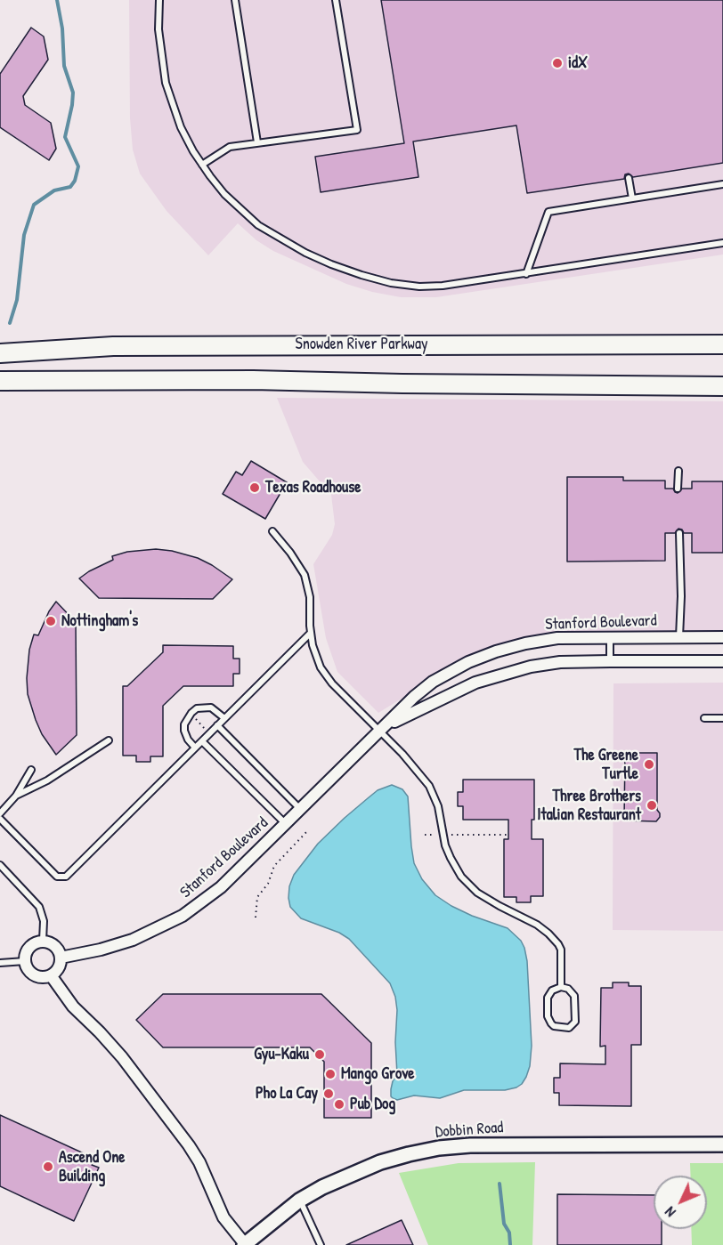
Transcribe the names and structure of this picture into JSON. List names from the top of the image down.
{
  "streets": {
    "main road": ["Snowden River Parkway"],
    "street": ["Stanford Boulevard", "Dobbin Road"]
  },
  "places": [
    "idX",
    "Texas Roadhouse",
    "Nottingham's",
    "The Greene Turtle",
    "Three Brothers Italian Restaurant",
    "Gyu-Kaku",
    "Mango Grove",
    "Pho La Cay",
    "Pub Dog",
    "Ascend One Building"
  ],
  "north": "bottom left"
}
